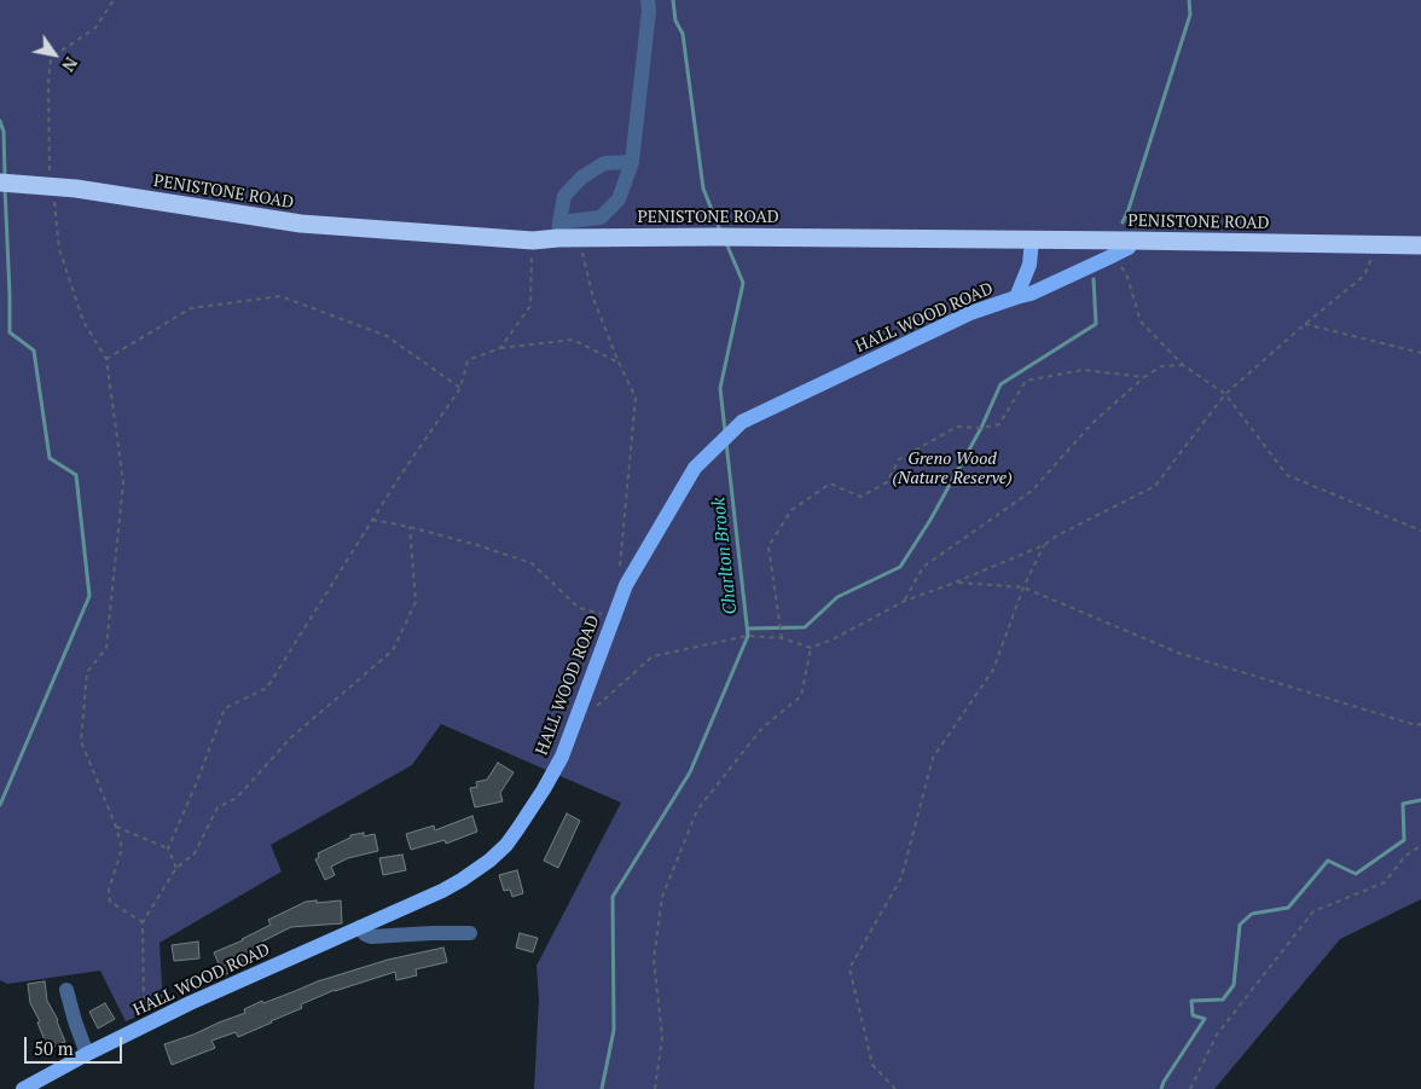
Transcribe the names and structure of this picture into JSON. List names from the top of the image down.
{
  "streets": {
    "highway": ["PENISTONE ROAD"],
    "main road": ["HALL WOOD ROAD"]
  },
  "crossings": [
    ["PENISTONE ROAD", "HALL WOOD ROAD"]
  ],
  "water": ["Charlton Brook"],
  "parks": ["Greno Wood (Nature Reserve)"],
  "scale_bar": "50 m",
  "north": "bottom right"
}
